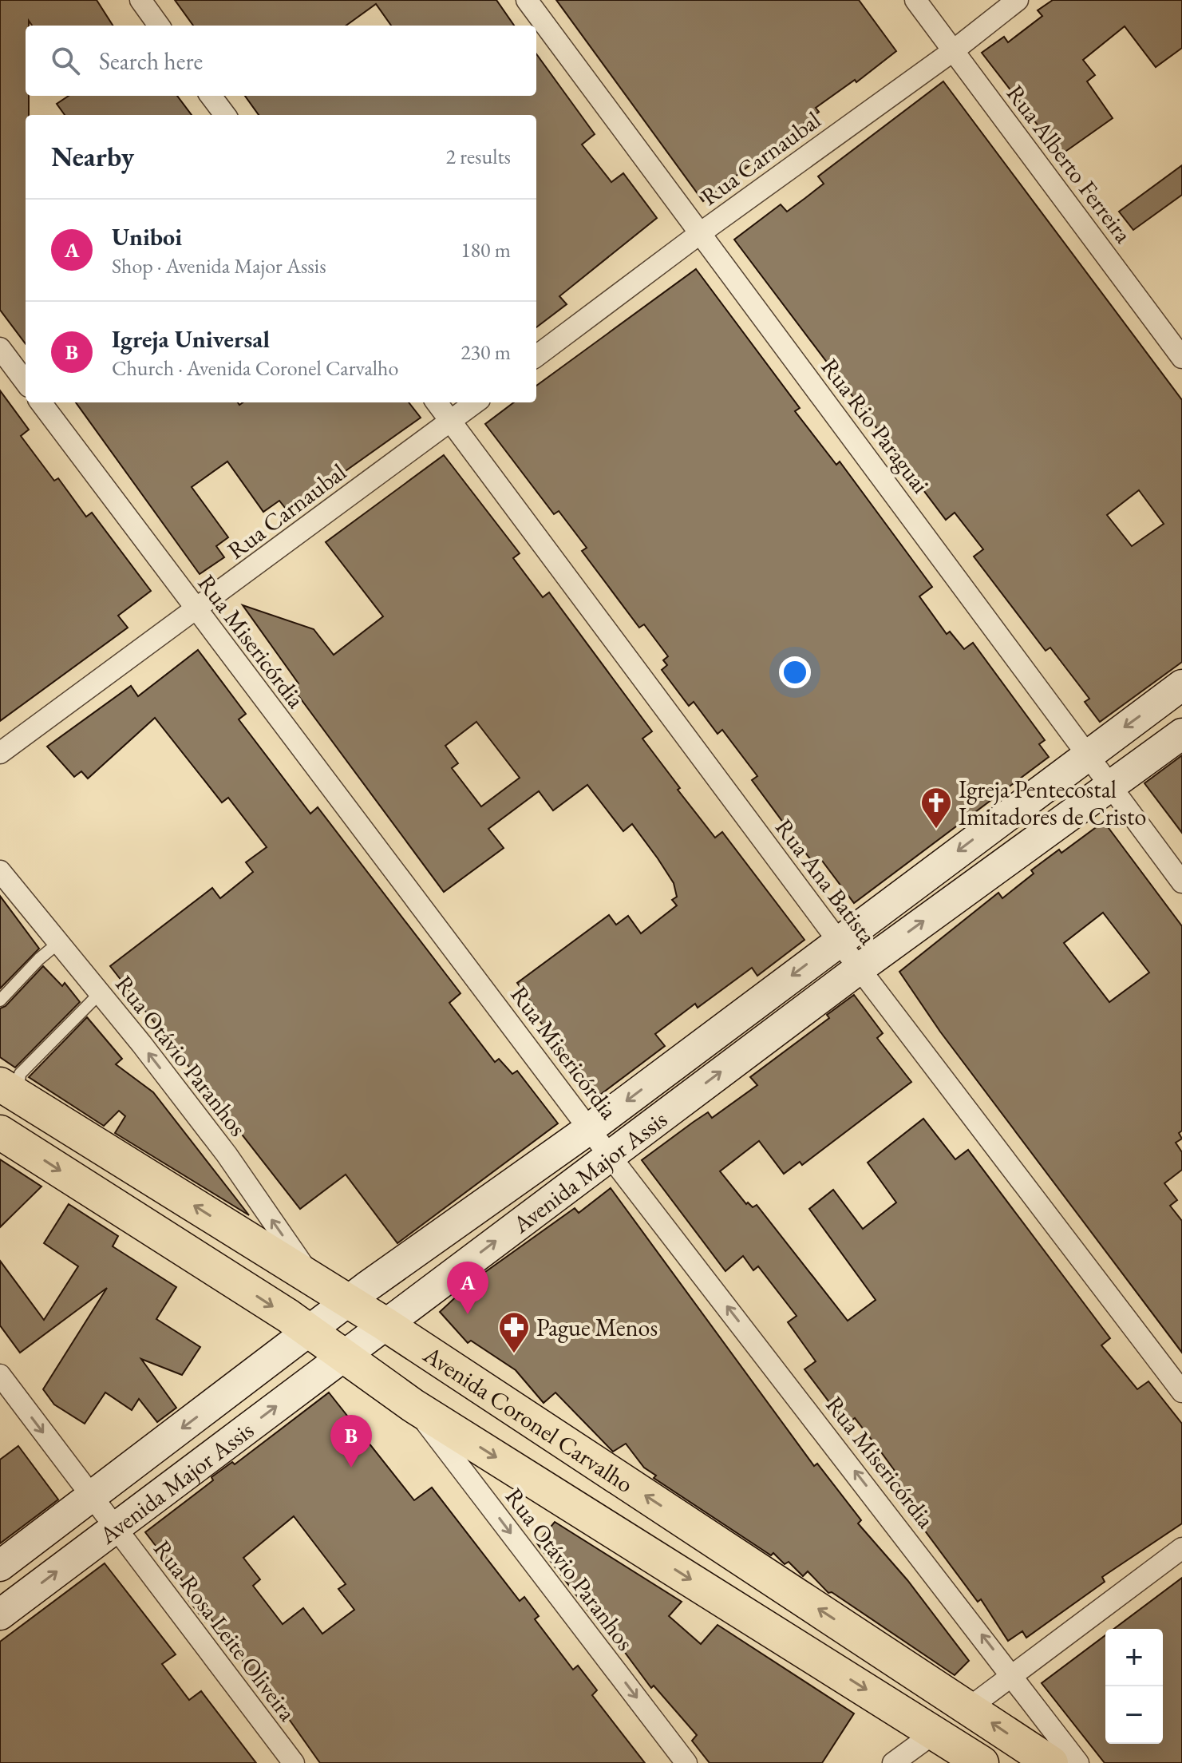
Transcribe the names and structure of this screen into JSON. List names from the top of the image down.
{
  "streets": {
    "main road": ["Avenida Coronel Carvalho"],
    "street": [
      "Rua Carnaubal",
      "Rua Alberto Ferreira",
      "Rua Rio Paraguai",
      "Rua Misericórdia",
      "Rua Ana Batista",
      "Rua Otávio Paranhos",
      "Avenida Major Assis",
      "Rua Rosa Leite Oliveira"
    ]
  },
  "crossings": [
    ["Rua Carnaubal", "Rua Alberto Ferreira"],
    ["Rua Carnaubal", "Rua Rio Paraguai"],
    ["Rua Carnaubal", "Rua Misericórdia"],
    ["Rua Carnaubal", "Rua Ana Batista"],
    ["Rua Rio Paraguai", "Avenida Major Assis"],
    ["Rua Misericórdia", "Avenida Major Assis"],
    ["Rua Ana Batista", "Avenida Major Assis"],
    ["Rua Otávio Paranhos", "Avenida Coronel Carvalho"],
    ["Avenida Major Assis", "Avenida Coronel Carvalho"],
    ["Avenida Major Assis", "Rua Rosa Leite Oliveira"]
  ],
  "one_way": ["Rua Misericórdia"],
  "places": {
    "church": ["Igreja Pentecostal Imitadores de Cristo"],
    "pharmacy": ["Pague Menos"]
  },
  "page": {
    "search": "Search here",
    "heading": ["Nearby", "2 results"],
    "list": [
      {
        "mark": "A",
        "name": "Uniboi",
        "note": "Shop · Avenida Major Assis",
        "value": "180 m"
      },
      {
        "mark": "B",
        "name": "Igreja Universal",
        "note": "Church · Avenida Coronel Carvalho",
        "value": "230 m"
      }
    ],
    "pins": ["A", "B"],
    "map_buttons": ["+", "−"]
  }
}
